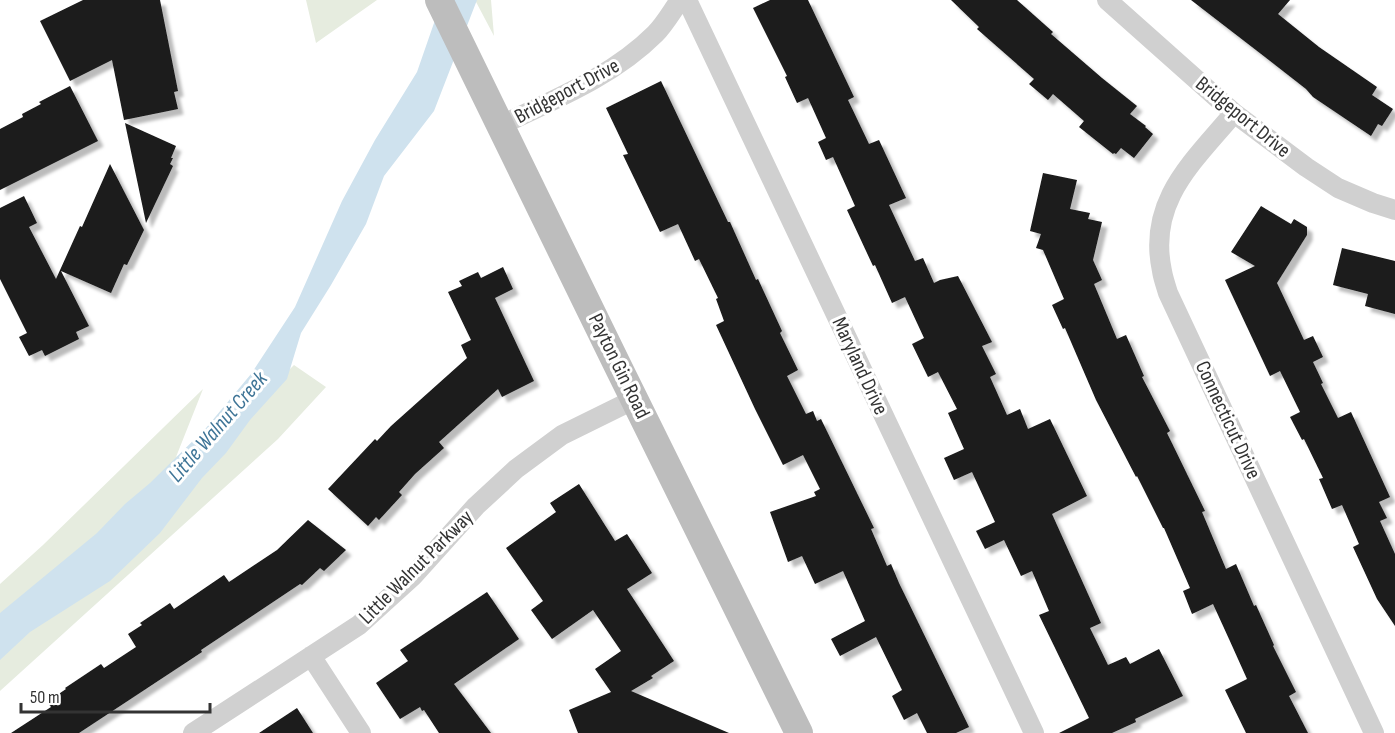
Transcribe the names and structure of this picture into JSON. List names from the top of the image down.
{
  "streets": {
    "street": [
      "Bridgeport Drive",
      "Payton Gin Road",
      "Maryland Drive",
      "Connecticut Drive",
      "Little Walnut Parkway"
    ]
  },
  "crossings": [
    ["Bridgeport Drive", "Payton Gin Road"],
    ["Bridgeport Drive", "Connecticut Drive"],
    ["Payton Gin Road", "Little Walnut Parkway"]
  ],
  "water": ["Little Walnut Creek"],
  "scale_bar": "50 m"
}
